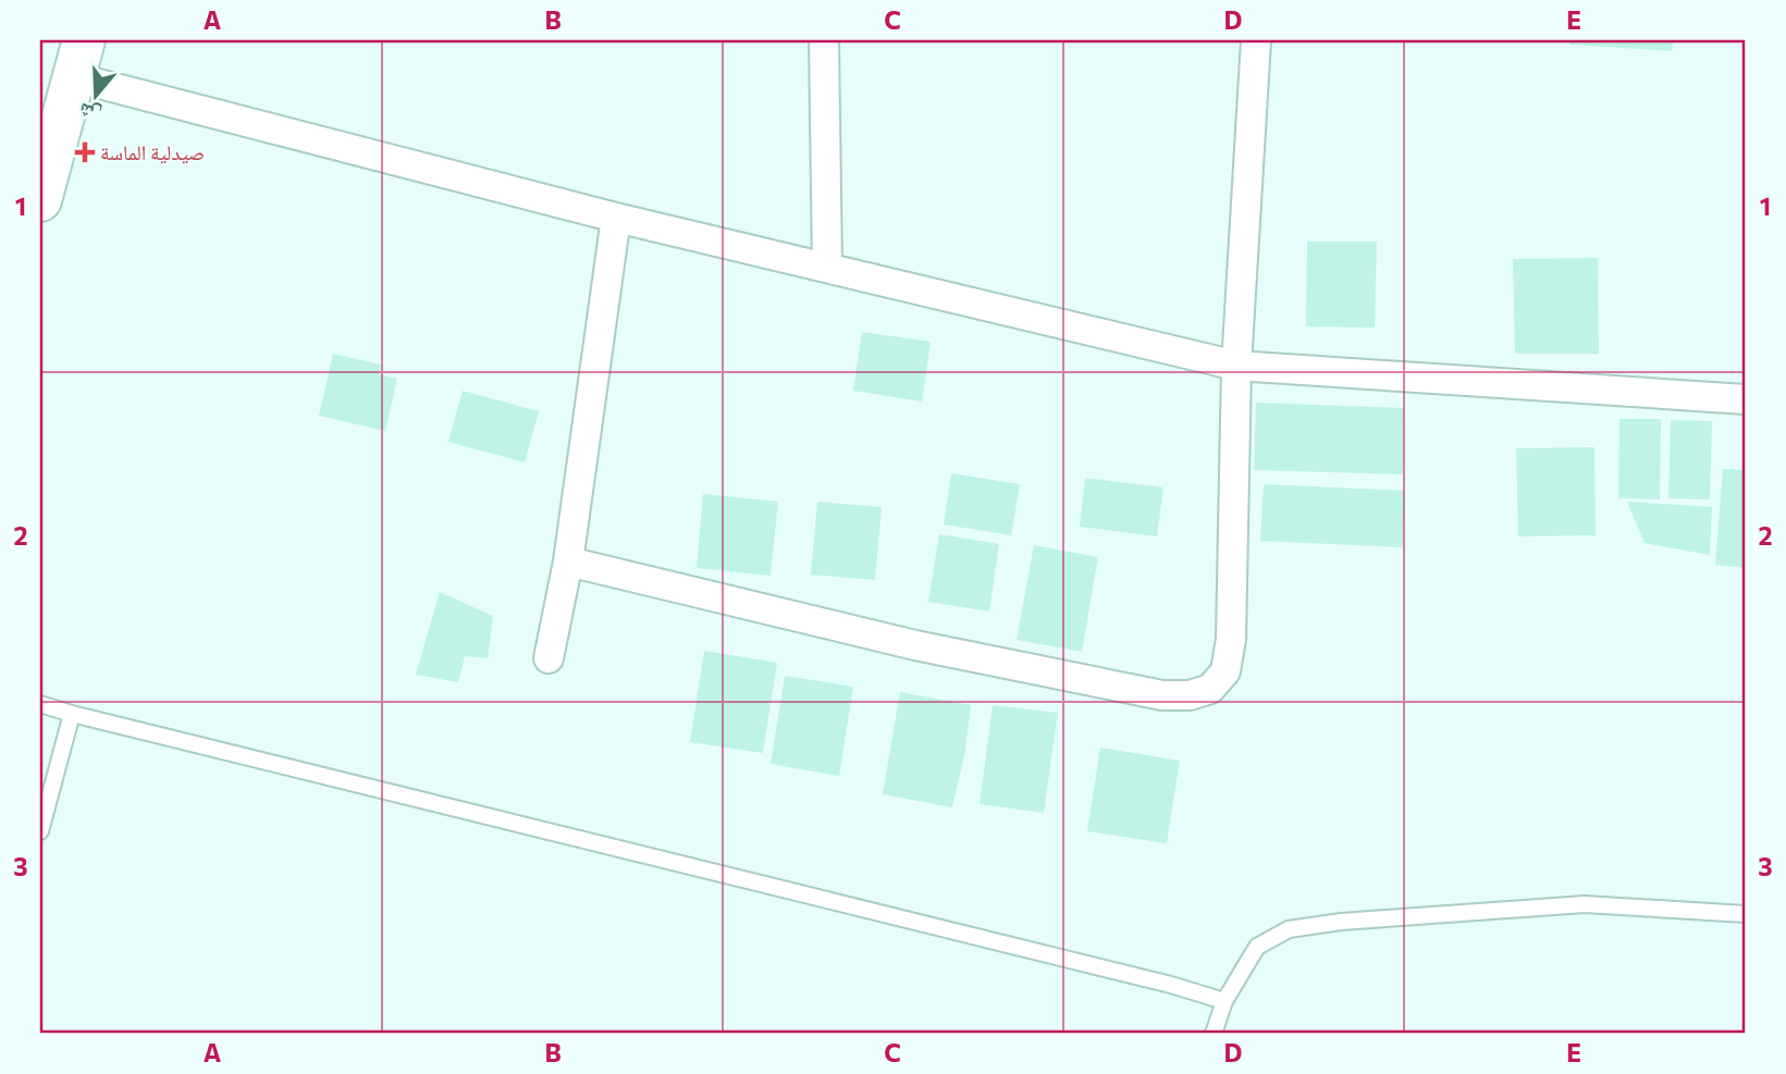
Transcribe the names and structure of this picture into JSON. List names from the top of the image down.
{
  "places": {
    "health": ["صيدلية الماسة"]
  },
  "north": "bottom",
  "grid": {
    "columns": [
      "A",
      "B",
      "C",
      "D",
      "E"
    ],
    "rows": ["1", "2", "3"]
  }
}
